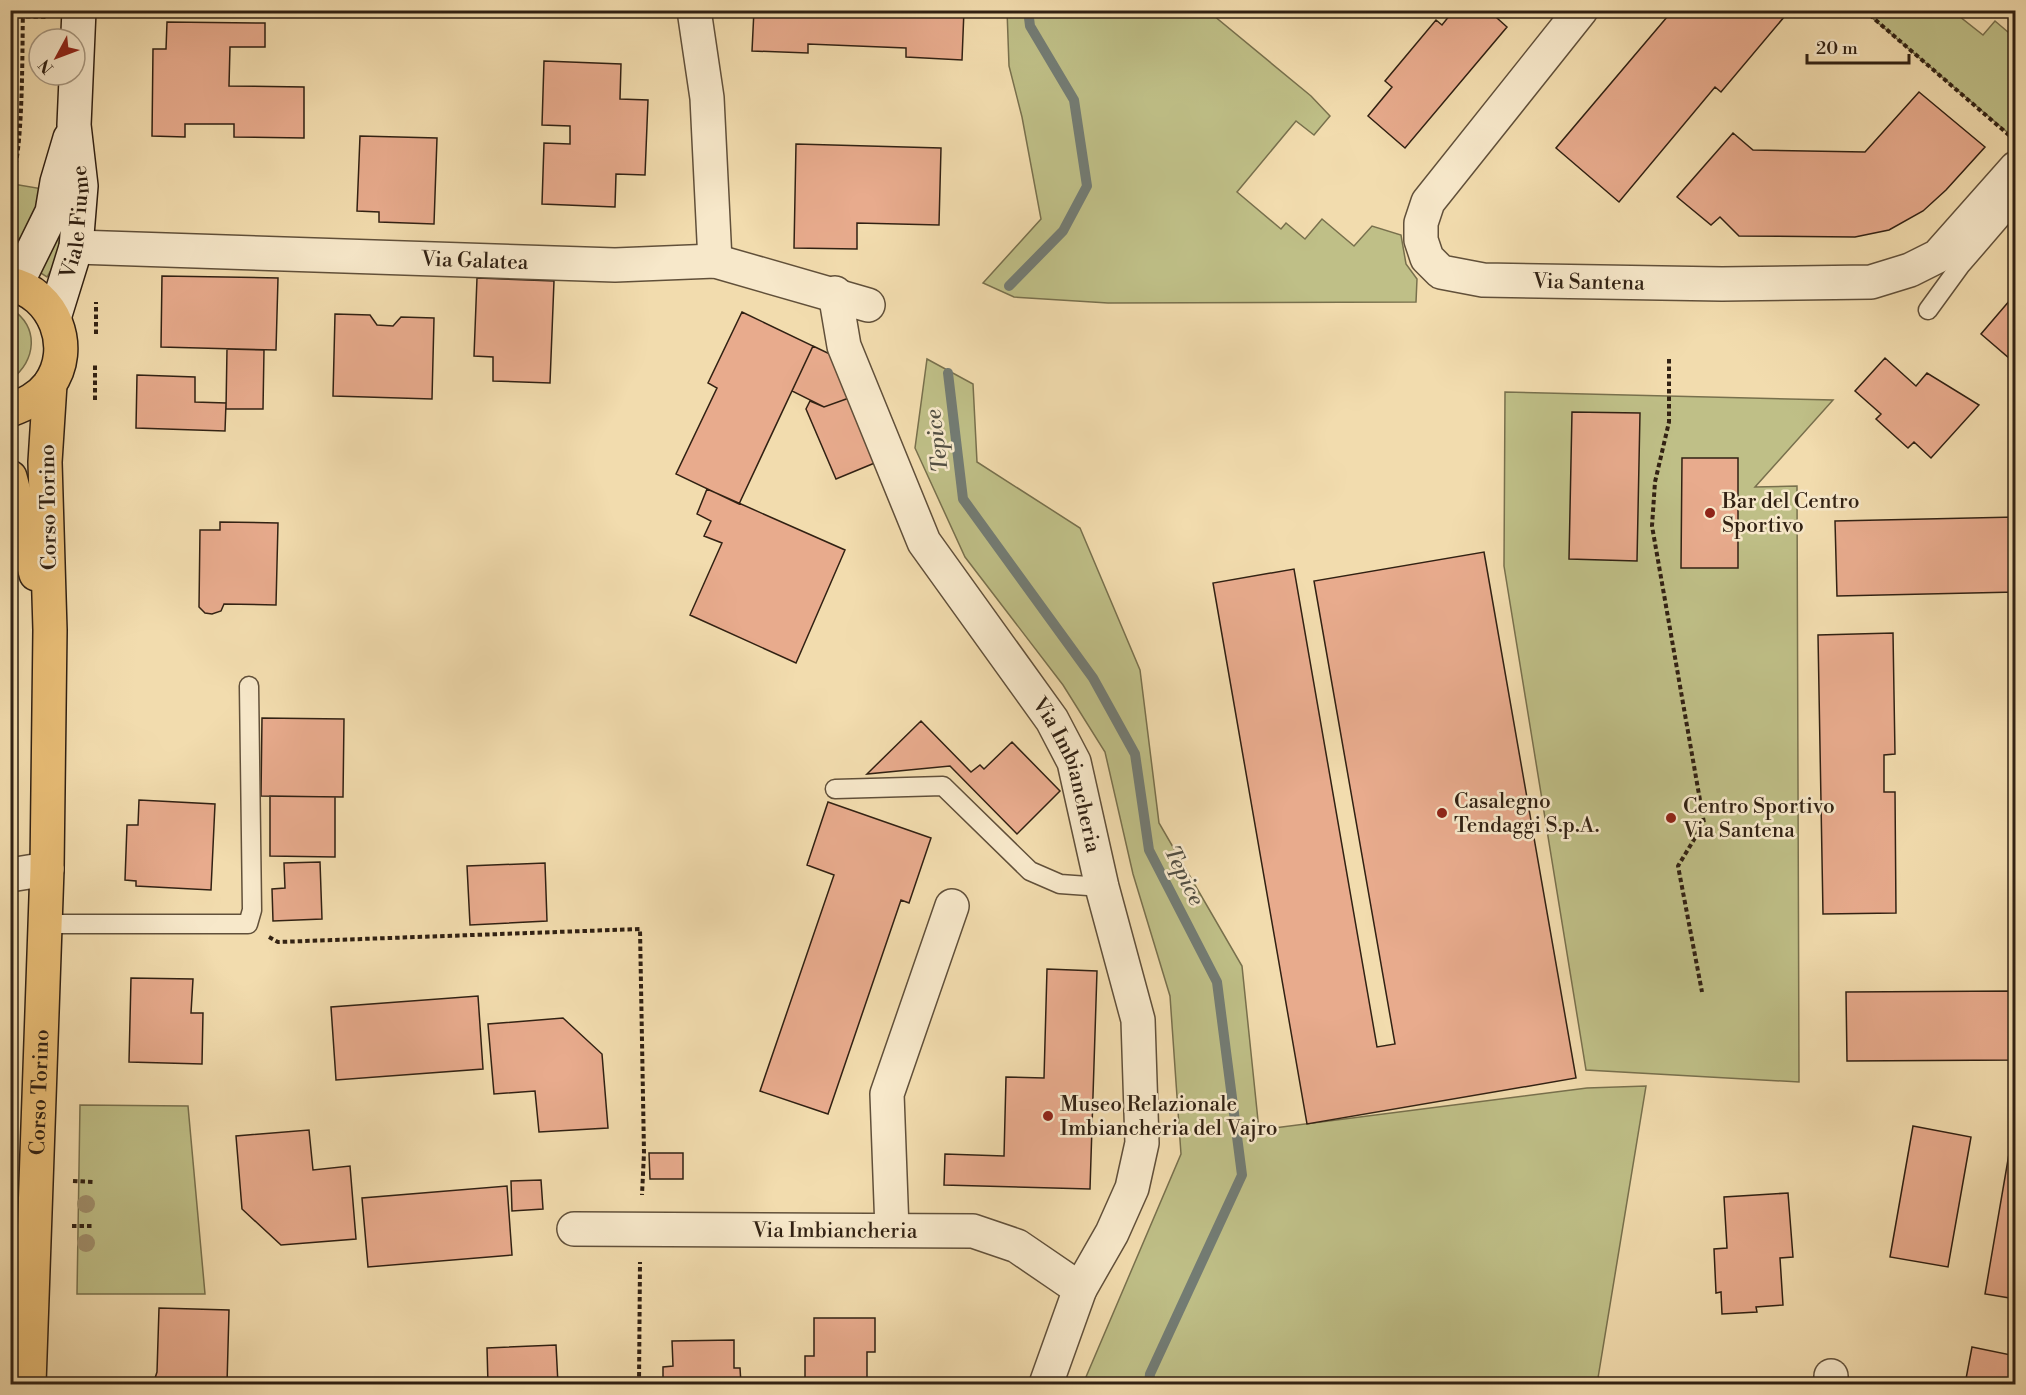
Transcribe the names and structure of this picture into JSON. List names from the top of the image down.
{
  "streets": {
    "main road": ["Corso Torino"],
    "street": [
      "Viale Fiume",
      "Via Galatea",
      "Via Santena",
      "Via Imbiancheria"
    ]
  },
  "crossings": [
    ["Viale Fiume", "Via Galatea"],
    ["Via Galatea", "Via Imbiancheria"]
  ],
  "water": ["Tepice"],
  "places": [
    "Bar del Centro Sportivo",
    "Casalegno Tendaggi S.p.A.",
    "Centro Sportivo Via Santena",
    "Museo Relazionale Imbiancheria del Vajro"
  ],
  "scale_bar": "20 m",
  "north": "bottom left"
}
